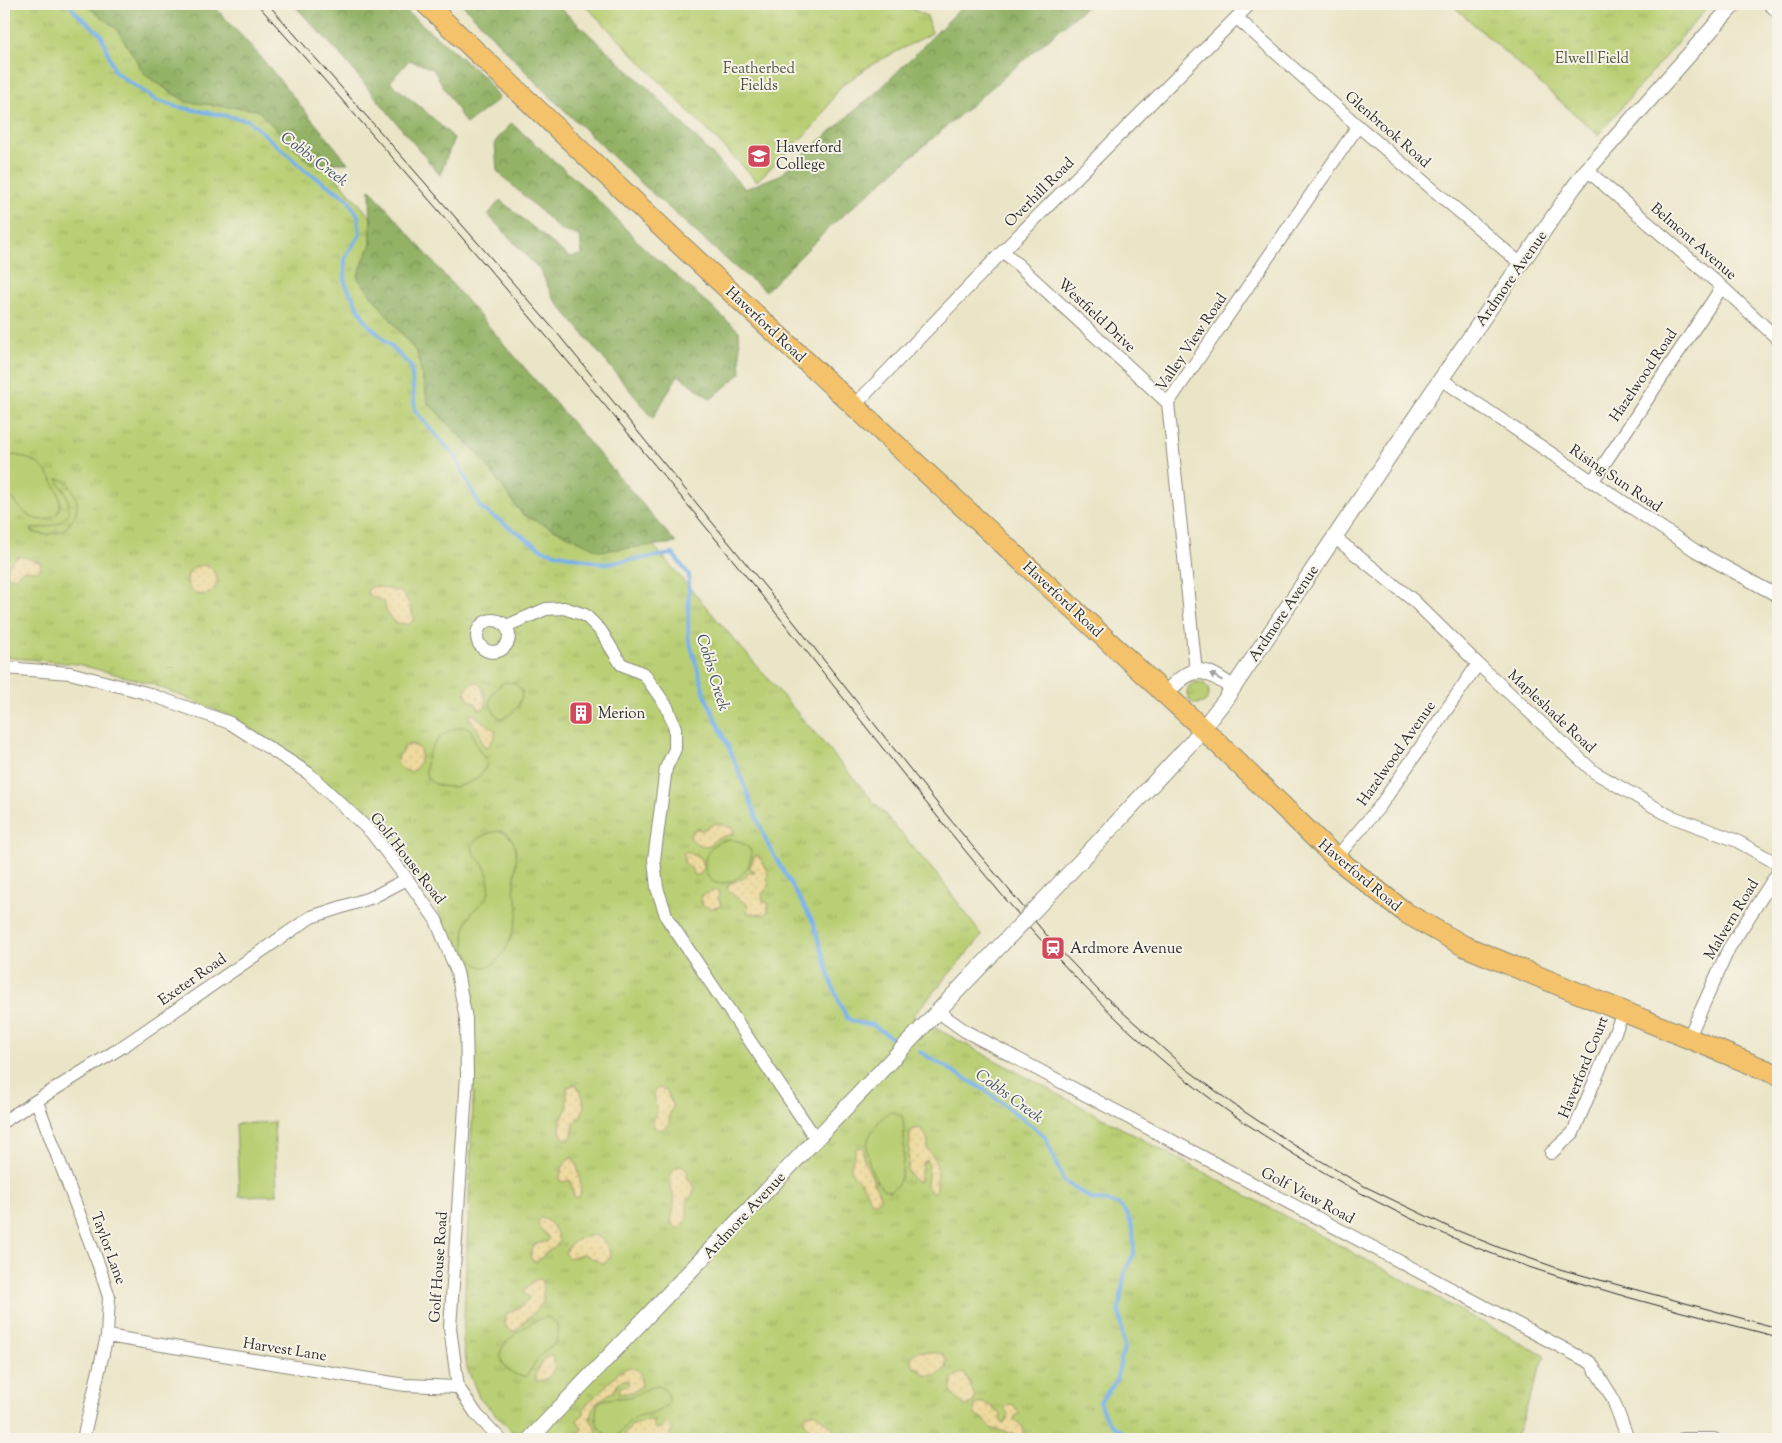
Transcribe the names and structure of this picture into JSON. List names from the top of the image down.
{
  "streets": {
    "main road": ["Haverford Road"],
    "street": [
      "Glenbrook Road",
      "Overhill Road",
      "Belmont Avenue",
      "Ardmore Avenue",
      "Westfield Drive",
      "Valley View Road",
      "Hazelwood Road",
      "Rising Sun Road",
      "Mapleshade Road",
      "Hazelwood Avenue",
      "Golf House Road",
      "Malvern Road",
      "Exeter Road",
      "Haverford Court",
      "Golf View Road",
      "Taylor Lane",
      "Harvest Lane"
    ]
  },
  "crossings": [
    ["Glenbrook Road", "Overhill Road"],
    ["Glenbrook Road", "Ardmore Avenue"],
    ["Glenbrook Road", "Valley View Road"],
    ["Overhill Road", "Westfield Drive"],
    ["Overhill Road", "Haverford Road"],
    ["Belmont Avenue", "Ardmore Avenue"],
    ["Belmont Avenue", "Hazelwood Road"],
    ["Ardmore Avenue", "Haverford Road"],
    ["Ardmore Avenue", "Rising Sun Road"],
    ["Ardmore Avenue", "Mapleshade Road"],
    ["Ardmore Avenue", "Golf View Road"],
    ["Westfield Drive", "Valley View Road"],
    ["Haverford Road", "Hazelwood Avenue"],
    ["Haverford Road", "Malvern Road"],
    ["Haverford Road", "Haverford Court"],
    ["Hazelwood Road", "Rising Sun Road"],
    ["Mapleshade Road", "Hazelwood Avenue"],
    ["Golf House Road", "Exeter Road"],
    ["Golf House Road", "Harvest Lane"],
    ["Exeter Road", "Taylor Lane"],
    ["Taylor Lane", "Harvest Lane"]
  ],
  "water": ["Cobbs Creek"],
  "parks": ["Elwell Field", "Featherbed Fields"],
  "places": {
    "school or university": ["Haverford College"],
    "building": ["Merion"],
    "station": ["Ardmore Avenue"]
  }
}
